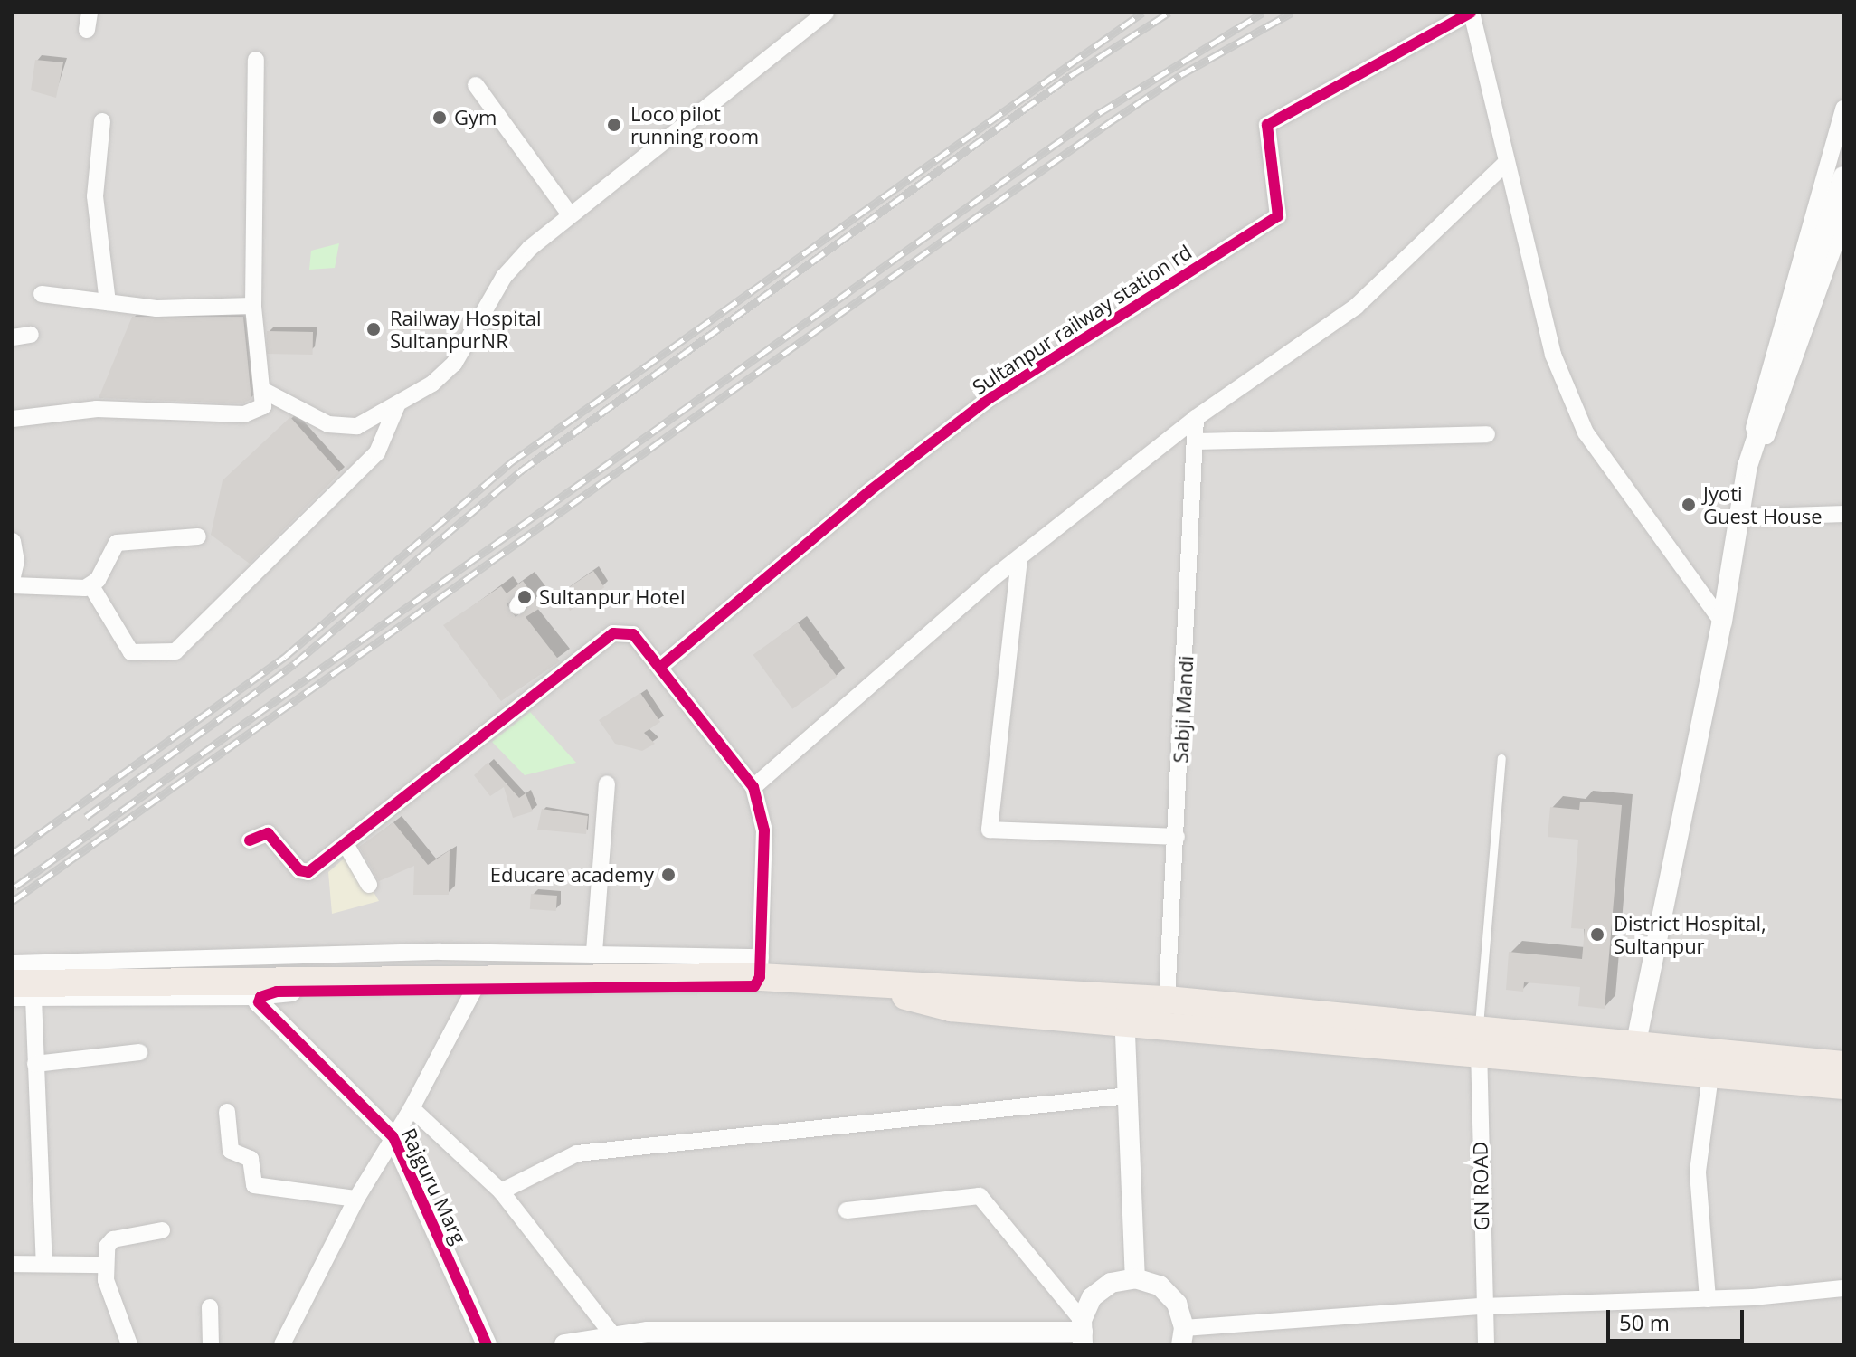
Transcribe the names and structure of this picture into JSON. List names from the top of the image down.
{
  "streets": {
    "street": [
      "Sultanpur railway station rd",
      "Sabji Mandi",
      "Rajguru Marg",
      "GN ROAD"
    ]
  },
  "places": [
    "Gym",
    "Loco pilot running room",
    "Railway Hospital SultanpurNR",
    "Jyoti Guest House",
    "Sultanpur Hotel",
    "Educare academy",
    "District Hospital, Sultanpur"
  ],
  "scale_bar": "50 m"
}
